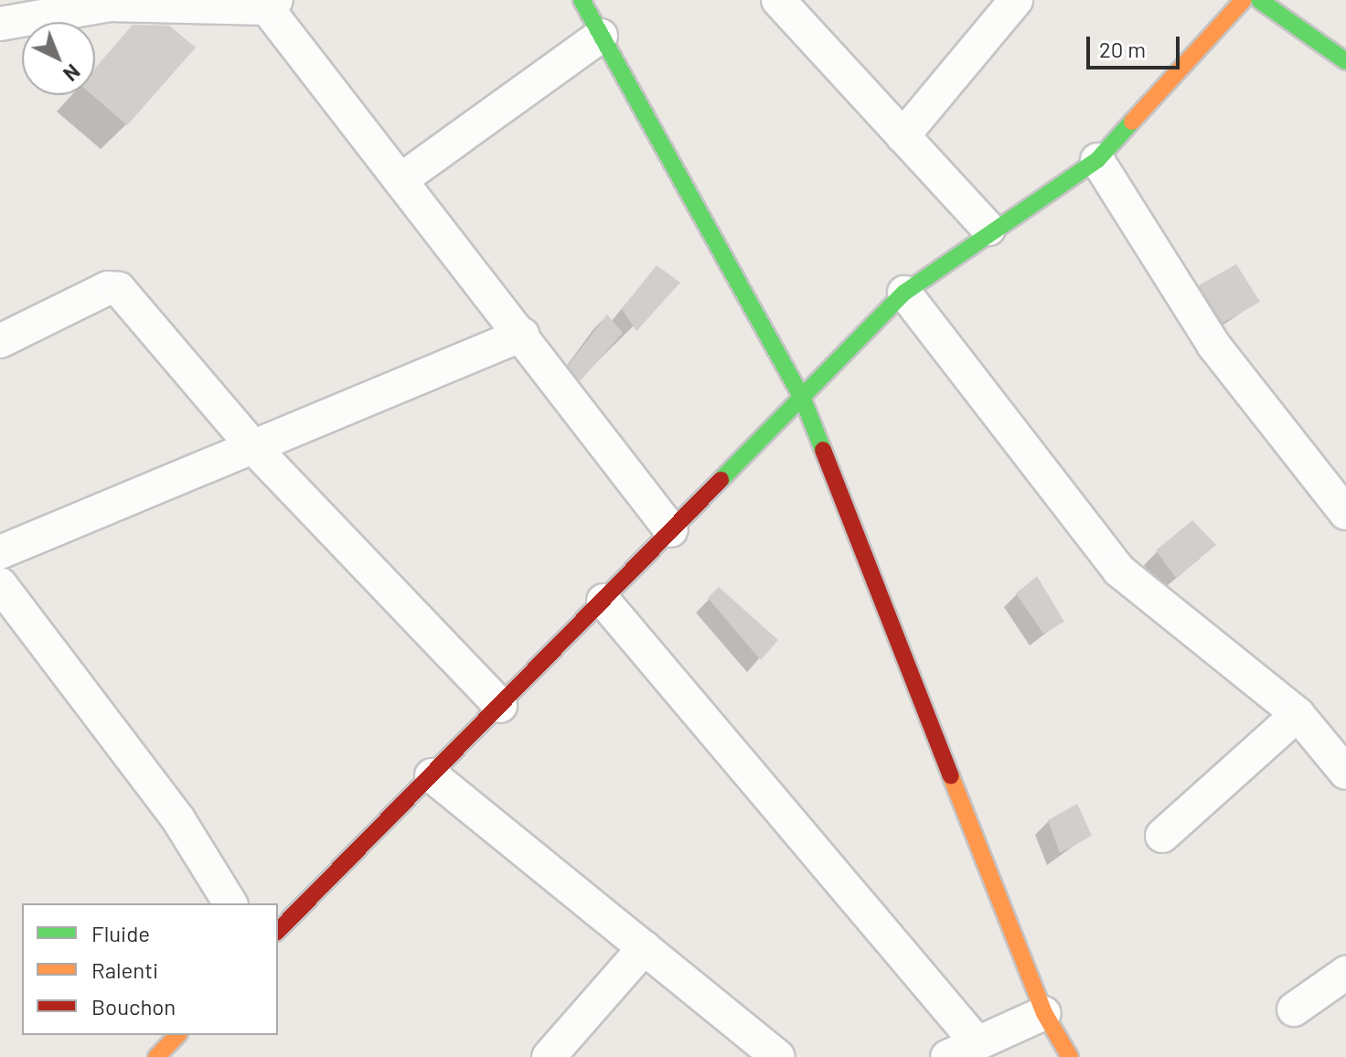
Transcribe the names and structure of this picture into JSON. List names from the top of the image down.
{
  "legend": ["Fluide", "Ralenti", "Bouchon"],
  "scale_bar": "20 m",
  "north": "bottom right"
}
